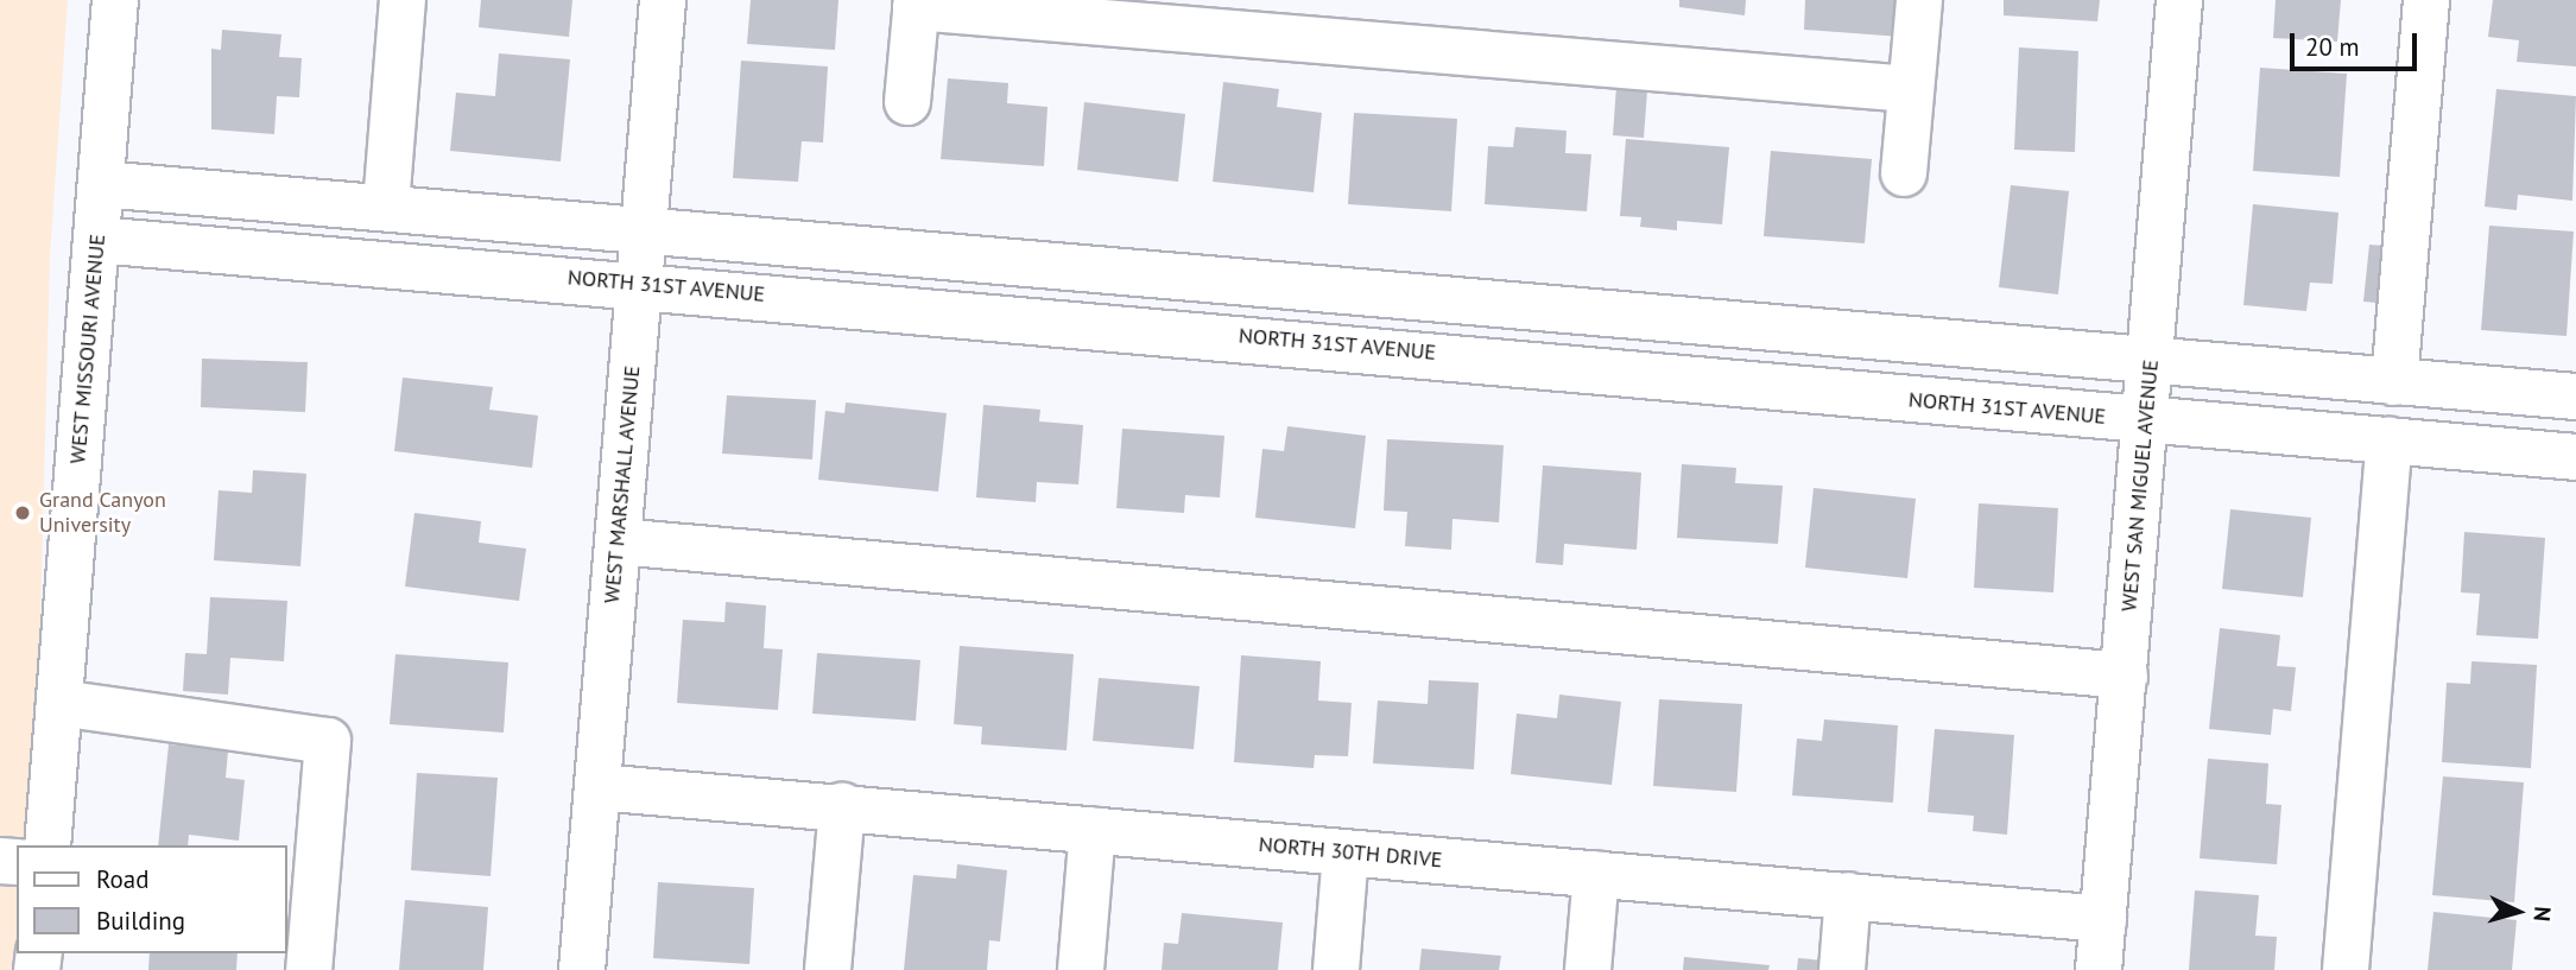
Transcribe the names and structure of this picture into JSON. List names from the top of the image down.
{
  "streets": {
    "street": [
      "NORTH 31ST AVENUE",
      "WEST MISSOURI AVENUE",
      "WEST MARSHALL AVENUE",
      "WEST SAN MIGUEL AVENUE",
      "NORTH 30TH DRIVE"
    ]
  },
  "crossings": [
    ["NORTH 31ST AVENUE", "WEST MISSOURI AVENUE"],
    ["NORTH 31ST AVENUE", "WEST MARSHALL AVENUE"],
    ["NORTH 31ST AVENUE", "WEST SAN MIGUEL AVENUE"],
    ["WEST MARSHALL AVENUE", "NORTH 30TH DRIVE"],
    ["WEST SAN MIGUEL AVENUE", "NORTH 30TH DRIVE"]
  ],
  "places": ["Grand Canyon University"],
  "legend": ["Road", "Building"],
  "scale_bar": "20 m",
  "north": "right"
}
